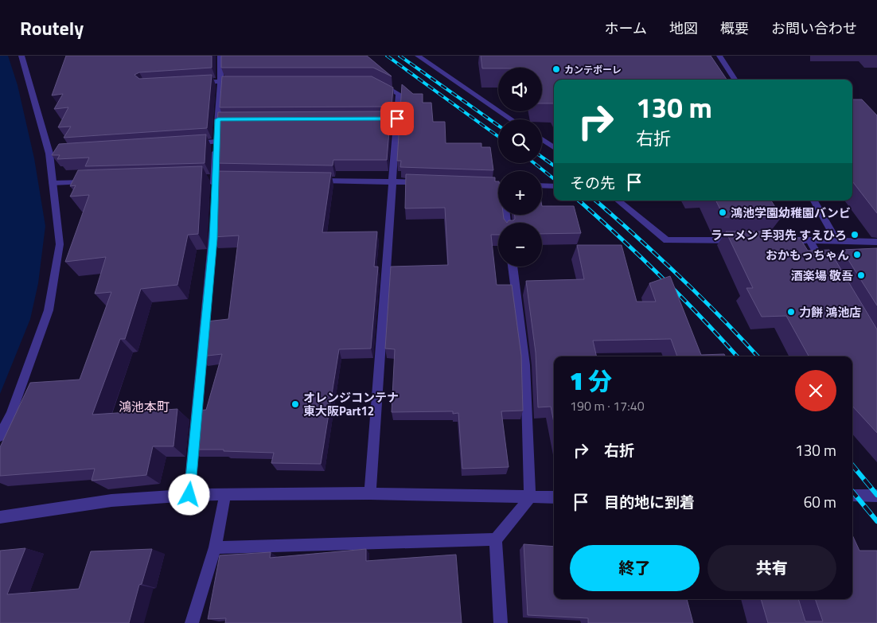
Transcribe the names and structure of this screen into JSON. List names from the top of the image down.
{
  "districts": ["鴻池本町"],
  "places": [
    "カンテボーレ",
    "鴻池学園幼稚園バンビ",
    "ラーメン 手羽先 すえひろ",
    "おかもっちゃん",
    "酒楽場 敬吾",
    "力餅 鴻池店",
    "オレンジコンテナ 東大阪Part12"
  ],
  "page": {
    "header": "Routely",
    "nav": [
      "ホーム",
      "地図",
      "概要",
      "お問い合わせ"
    ],
    "map_buttons": ["+", "−"],
    "turn": ["130 m", "右折"],
    "then": "その先",
    "heading": ["1 分", "190 m · 17:40"],
    "list": [
      {
        "name": "右折",
        "value": "130 m"
      },
      {
        "name": "目的地に到着",
        "value": "60 m"
      }
    ],
    "buttons": ["終了", "共有"]
  }
}
